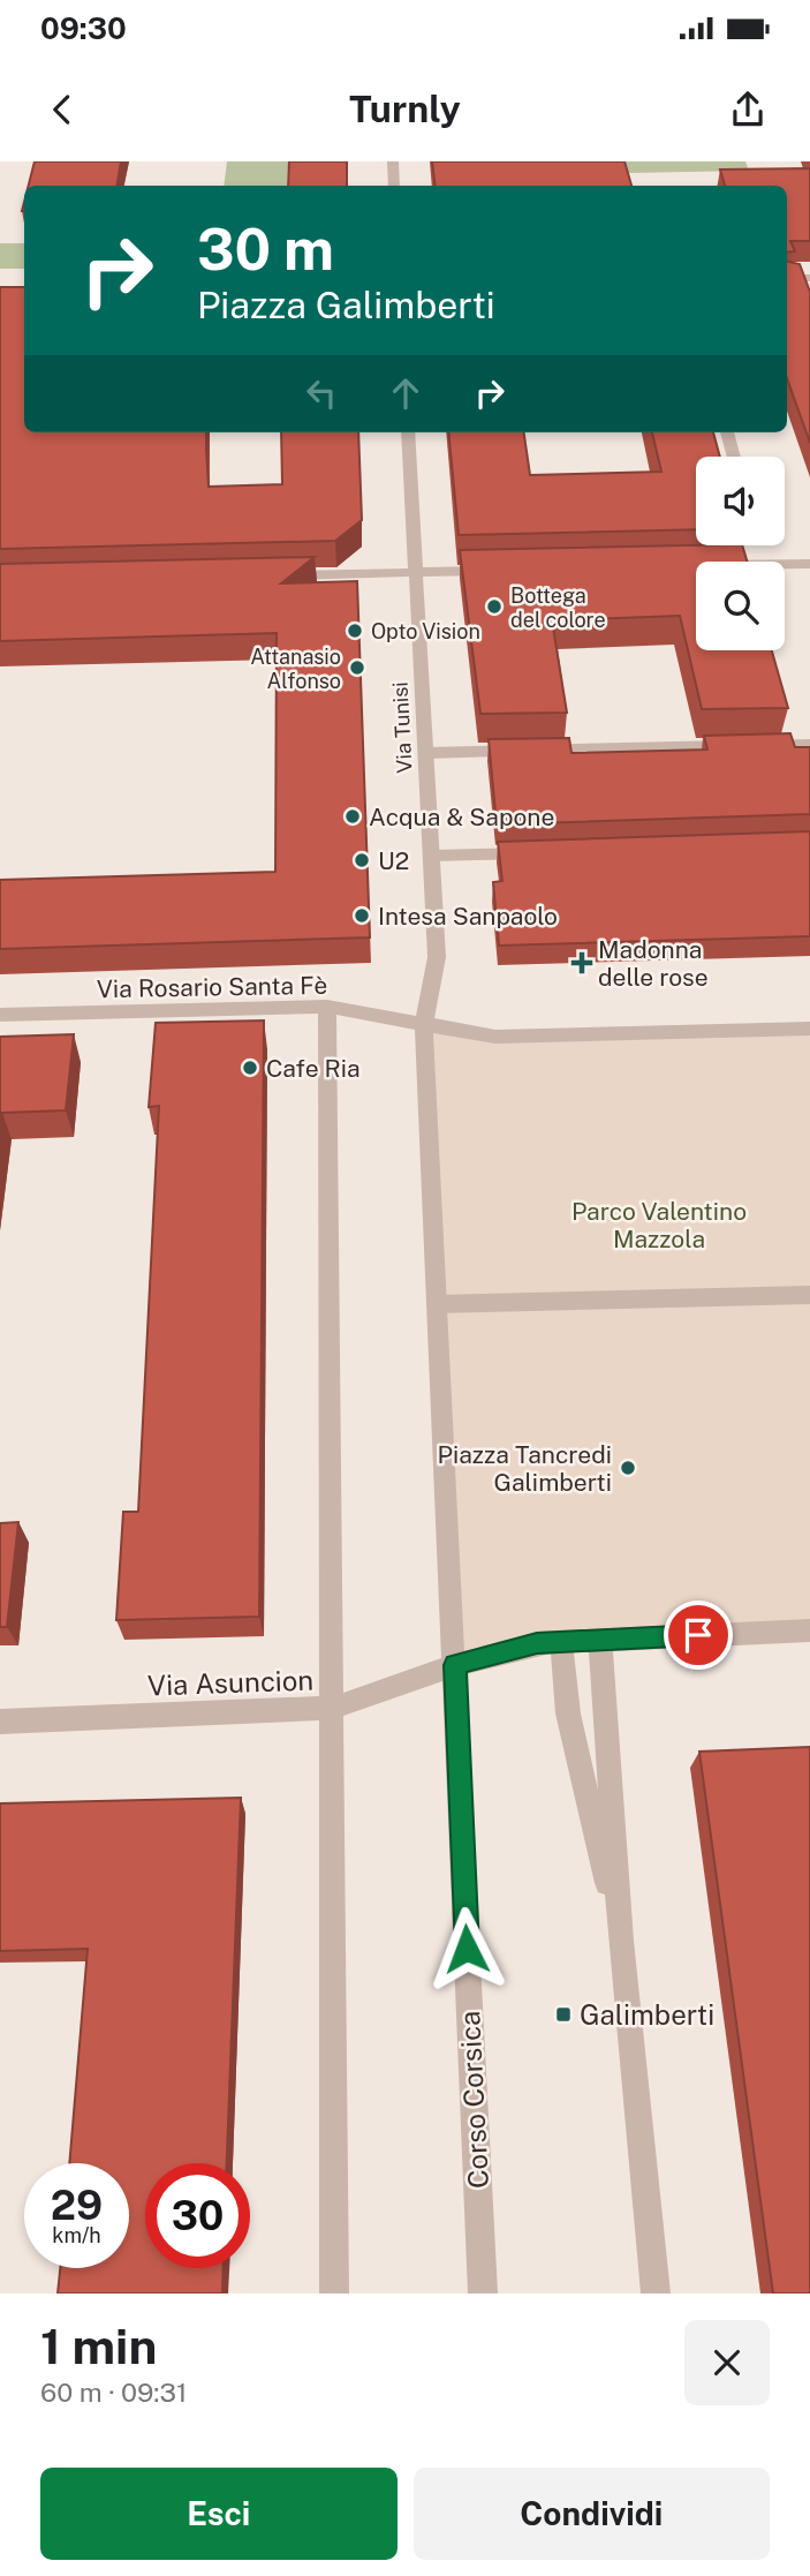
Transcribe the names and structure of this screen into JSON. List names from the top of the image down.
{
  "streets": {
    "street": [
      "Via Tunisi",
      "Via Rosario Santa Fè",
      "Via Asuncion",
      "Corso Corsica"
    ]
  },
  "crossings": [
    ["Via Tunisi", "Via Rosario Santa Fè"],
    ["Via Asuncion", "Corso Corsica"]
  ],
  "parks": ["Parco Valentino Mazzola"],
  "places": {
    "other": [
      "Bottega del colore",
      "Opto Vision",
      "Attanasio Alfonso",
      "Acqua & Sapone",
      "U2",
      "Intesa Sanpaolo",
      "Cafe Ria",
      "Piazza Tancredi Galimberti"
    ],
    "health": ["Madonna delle rose"],
    "transit": ["Galimberti"]
  },
  "page": {
    "status": "09:30",
    "header": "Turnly",
    "turn": ["30 m", "Piazza Galimberti"],
    "speed": "29 km/h",
    "limit": "30",
    "heading": ["1 min", "60 m · 09:31"],
    "buttons": ["Esci", "Condividi"]
  }
}
